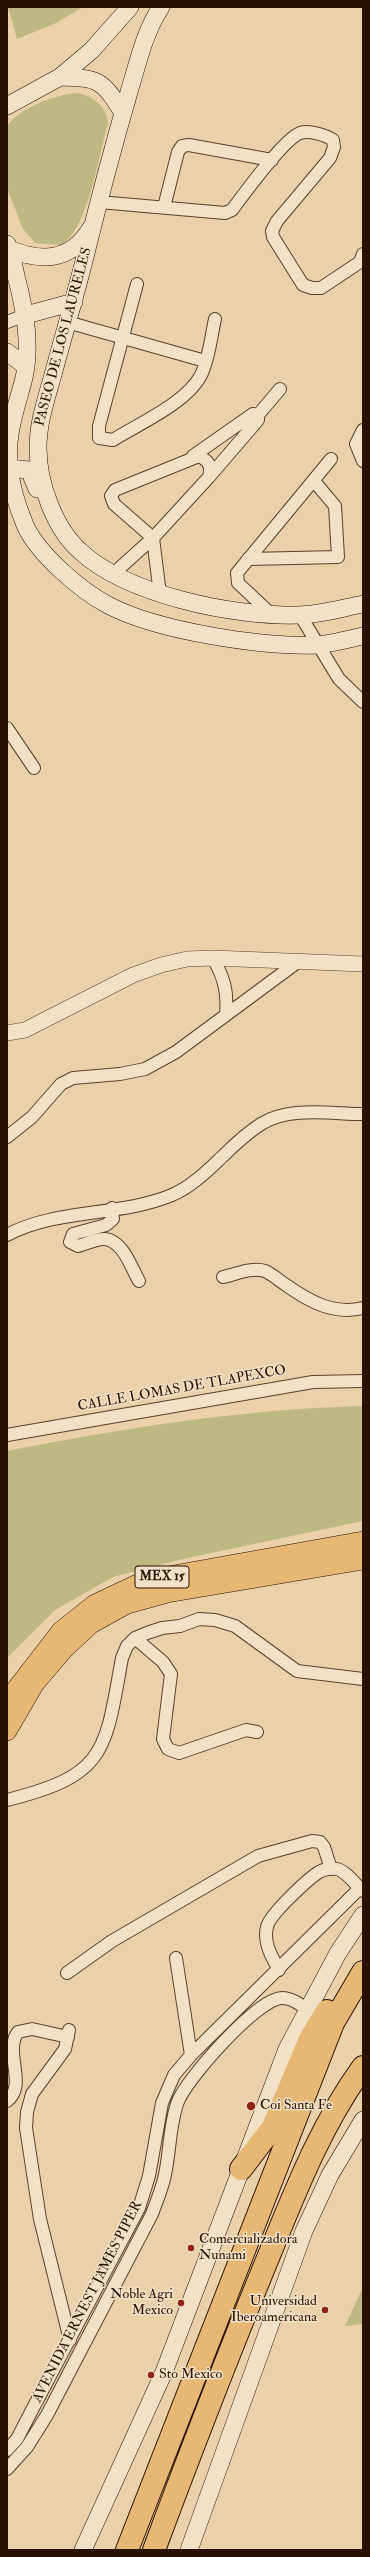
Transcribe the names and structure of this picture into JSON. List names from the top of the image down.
{
  "streets": {
    "main road": ["PASEO DE LOS LAURELES", "MEX 15"],
    "street": ["CALLE LOMAS DE TLAPEXCO", "AVENIDA ERNEST JAMES PIPER"]
  },
  "places": [
    "Coi Santa Fe",
    "Comercializadora Nunami",
    "Noble Agri Mexico",
    "Universidad Iberoamericana",
    "Sto Mexico"
  ]
}
